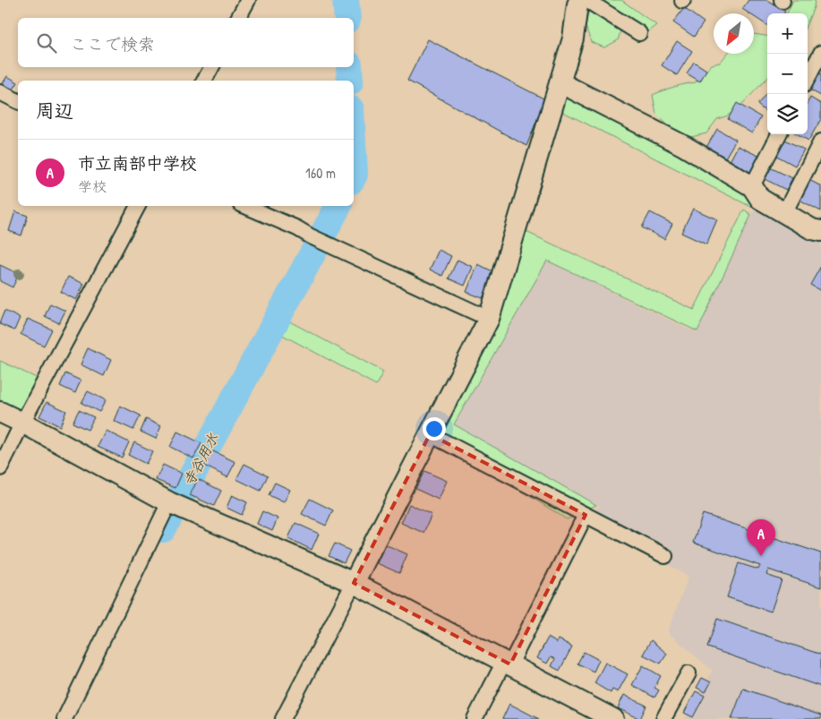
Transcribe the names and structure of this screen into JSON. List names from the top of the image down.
{
  "water": ["寺谷用水"],
  "north": "bottom left",
  "page": {
    "map_buttons": ["+", "−"],
    "search": "ここで検索",
    "heading": "周辺",
    "list": [
      {
        "mark": "A",
        "name": "市立南部中学校",
        "note": "学校",
        "value": "160 m"
      }
    ],
    "pins": "A"
  }
}
